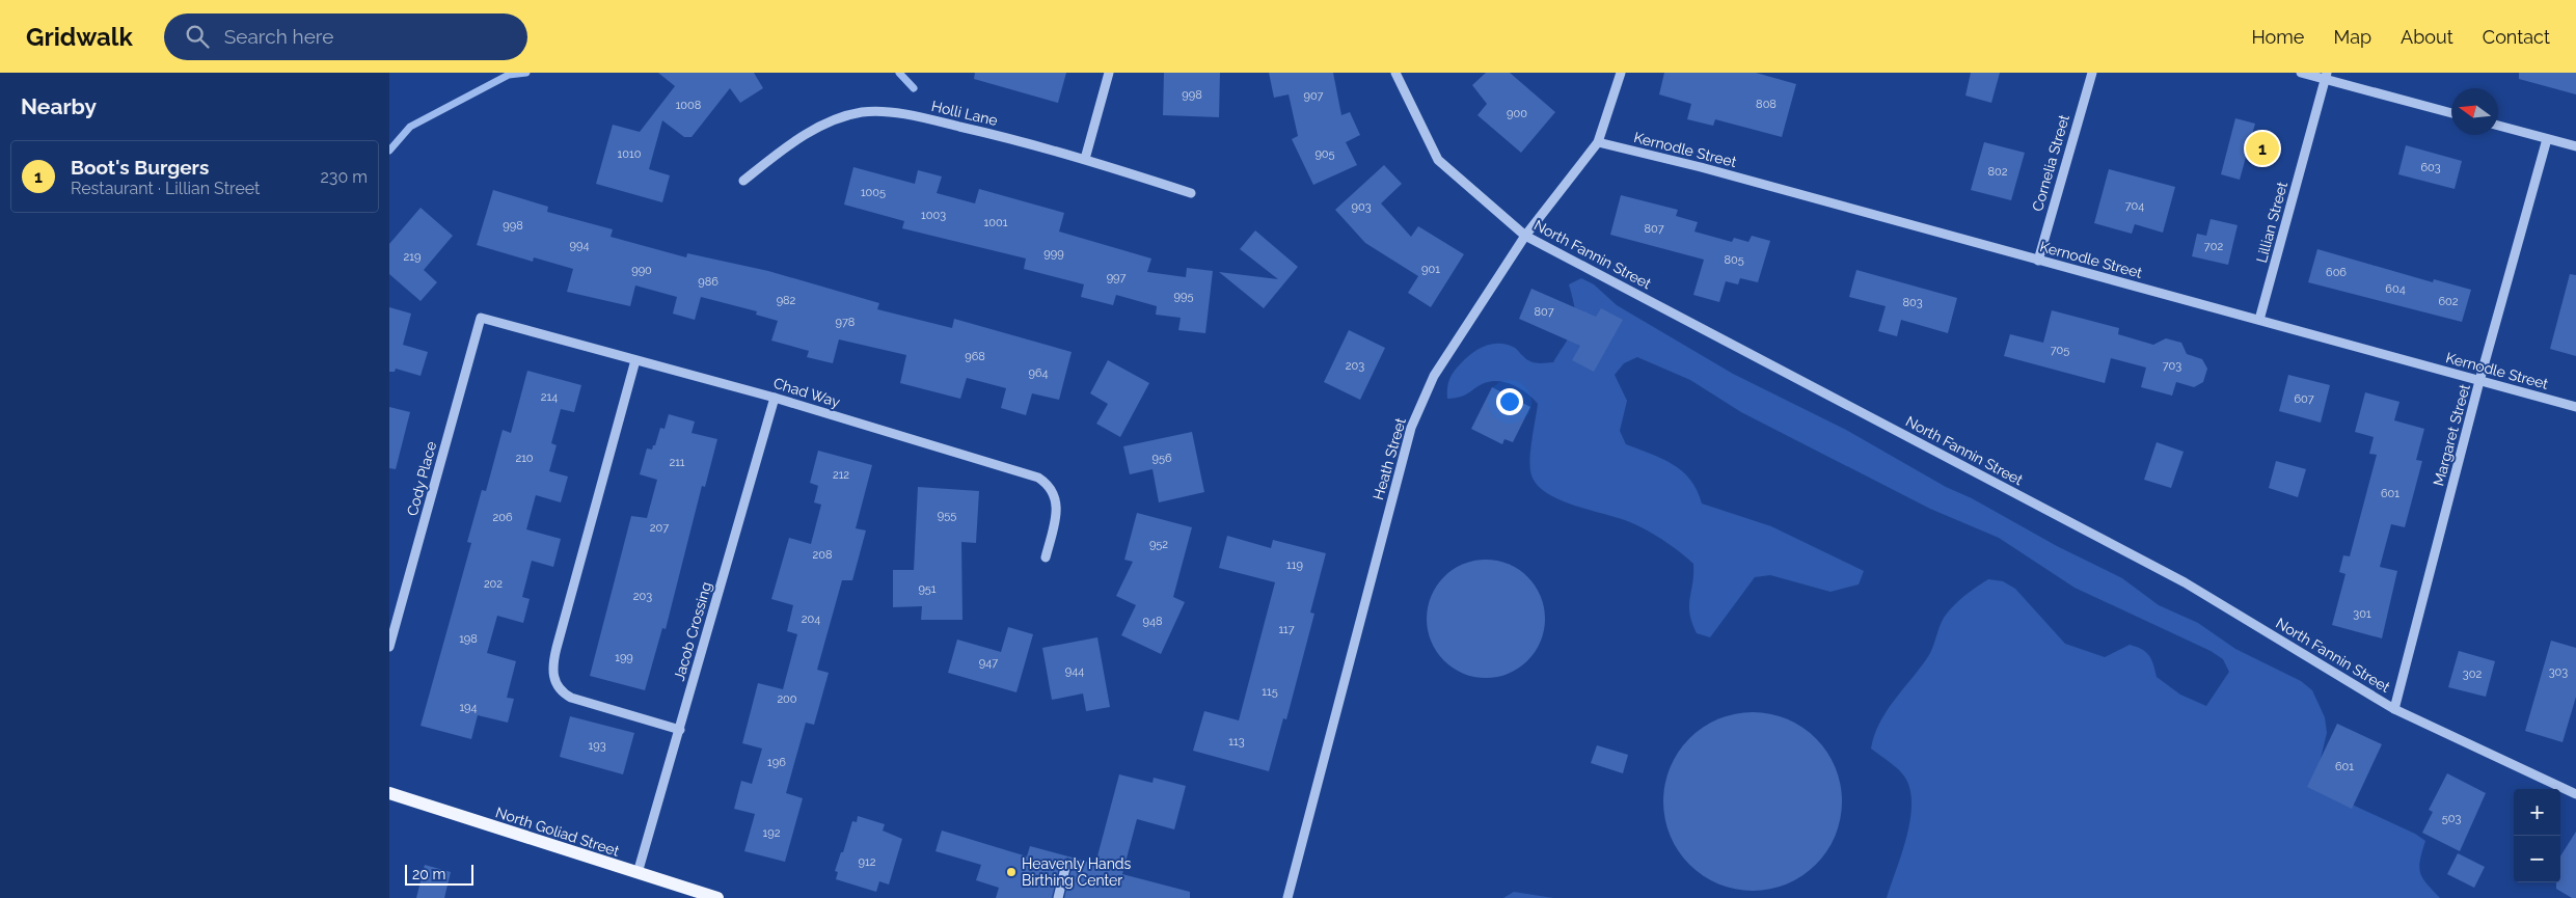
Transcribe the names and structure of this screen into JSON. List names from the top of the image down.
{
  "streets": {
    "main road": ["North Goliad Street"],
    "street": [
      "Holli Lane",
      "Kernodle Street",
      "Cornelia Street",
      "Lillian Street",
      "North Fannin Street",
      "Chad Way",
      "Margaret Street",
      "Heath Street",
      "Cody Place",
      "Jacob Crossing"
    ]
  },
  "crossings": [
    ["Kernodle Street", "Cornelia Street"],
    ["Kernodle Street", "Lillian Street"],
    ["Kernodle Street", "Margaret Street"],
    ["Kernodle Street", "Heath Street"],
    ["North Fannin Street", "Margaret Street"],
    ["North Fannin Street", "Heath Street"],
    ["Chad Way", "Cody Place"],
    ["Chad Way", "Jacob Crossing"],
    ["Jacob Crossing", "North Goliad Street"]
  ],
  "places": ["Heavenly Hands Birthing Center"],
  "house_numbers": [
    "998",
    "907",
    "808",
    "1008",
    "900",
    "1010",
    "905",
    "603",
    "802",
    "1005",
    "704",
    "903",
    "1003",
    "1001",
    "998",
    "807",
    "994",
    "702",
    "999",
    "219",
    "805",
    "901",
    "990",
    "606",
    "997",
    "986",
    "604",
    "995",
    "982",
    "602",
    "803",
    "807",
    "978",
    "705",
    "968",
    "203",
    "703",
    "964",
    "214",
    "607",
    "210",
    "956",
    "211",
    "212",
    "601",
    "955",
    "206",
    "207",
    "952",
    "208",
    "119",
    "202",
    "951",
    "203",
    "301",
    "204",
    "948",
    "117",
    "198",
    "199",
    "947",
    "944",
    "303",
    "302",
    "115",
    "200",
    "194",
    "113",
    "193",
    "196",
    "601",
    "503",
    "192",
    "912"
  ],
  "scale_bar": "20 m",
  "north": "left",
  "page": {
    "header": "Gridwalk",
    "search": "Search here",
    "nav": [
      "Home",
      "Map",
      "About",
      "Contact"
    ],
    "heading": "Nearby",
    "pins": "1",
    "list": [
      {
        "mark": "1",
        "name": "Boot's Burgers",
        "note": "Restaurant · Lillian Street",
        "value": "230 m"
      }
    ],
    "map_buttons": ["+", "−"],
    "scale": "20 m"
  }
}
